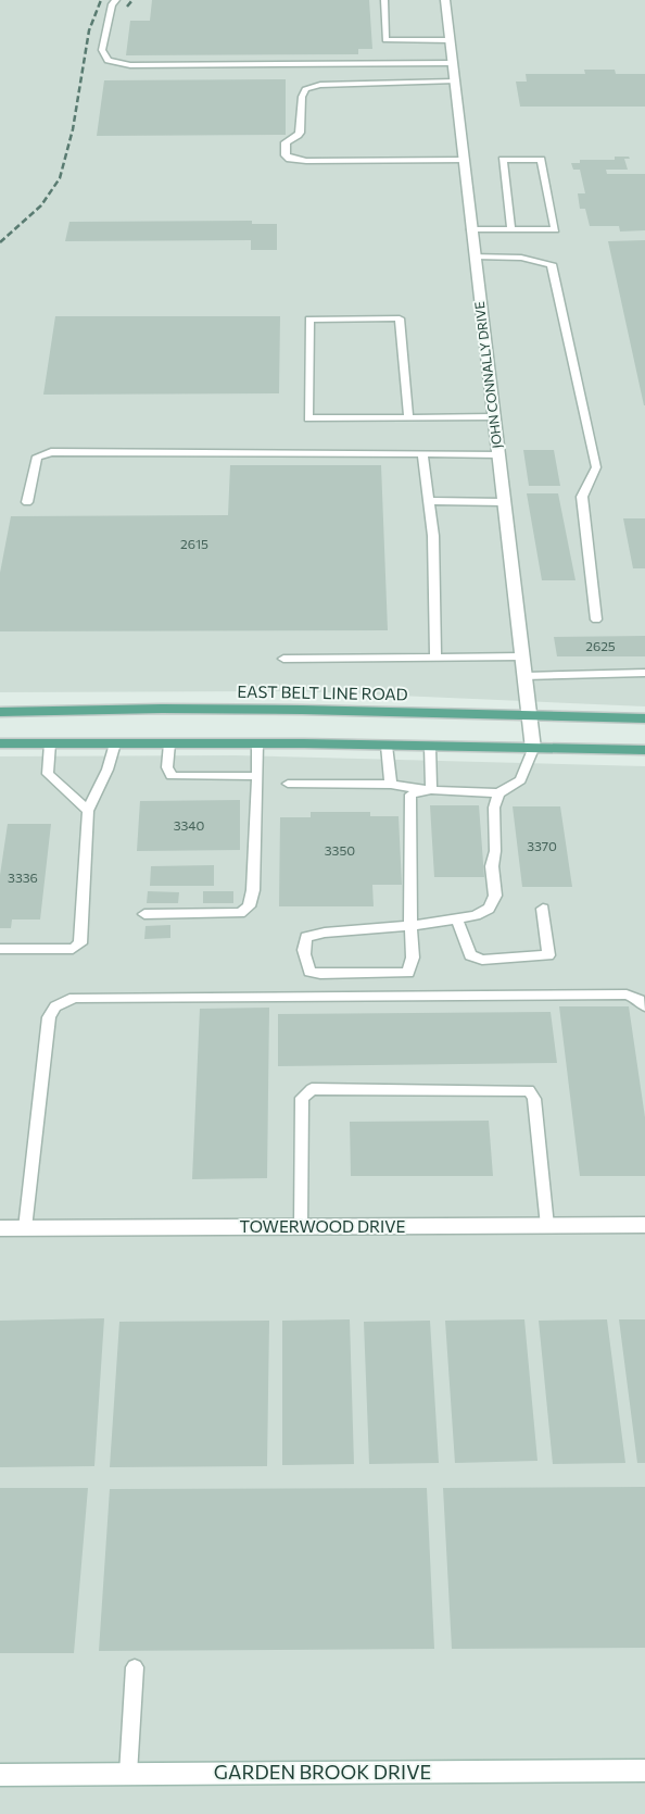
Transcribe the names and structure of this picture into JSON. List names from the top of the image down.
{
  "streets": {
    "main road": ["EAST BELT LINE ROAD"],
    "street": ["JOHN CONNALLY DRIVE", "TOWERWOOD DRIVE", "GARDEN BROOK DRIVE"]
  },
  "crossings": [
    ["JOHN CONNALLY DRIVE", "EAST BELT LINE ROAD"]
  ],
  "house_numbers": [
    "2615",
    "2625",
    "3340",
    "3370",
    "3350",
    "3336"
  ]
}
